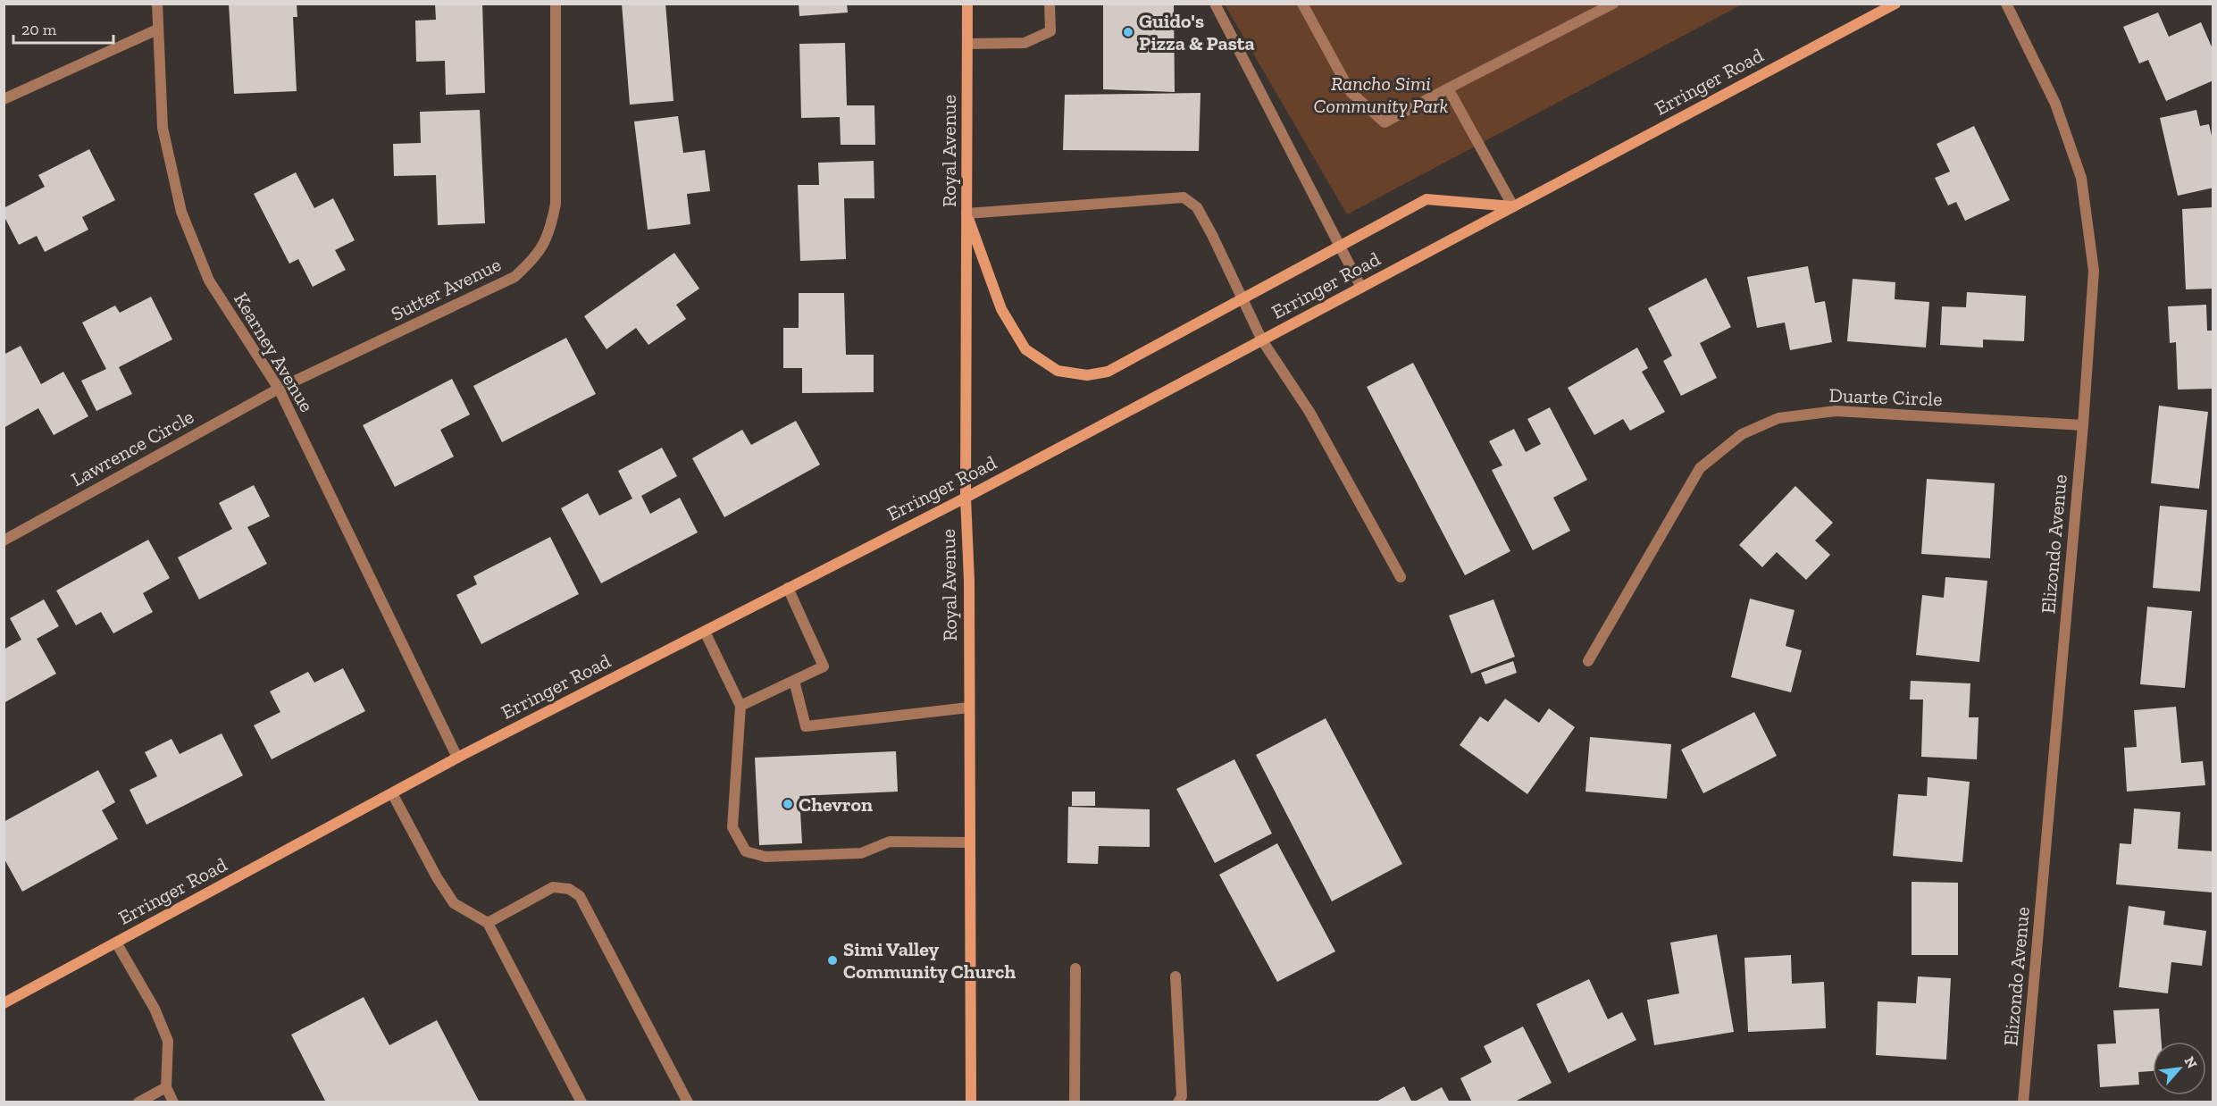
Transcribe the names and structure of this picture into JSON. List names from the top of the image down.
{
  "streets": {
    "main road": ["Erringer Road", "Royal Avenue"],
    "street": [
      "Sutter Avenue",
      "Kearney Avenue",
      "Duarte Circle",
      "Lawrence Circle",
      "Elizondo Avenue"
    ]
  },
  "crossings": [
    ["Erringer Road", "Royal Avenue"],
    ["Erringer Road", "Kearney Avenue"],
    ["Sutter Avenue", "Kearney Avenue"],
    ["Sutter Avenue", "Lawrence Circle"],
    ["Kearney Avenue", "Lawrence Circle"],
    ["Duarte Circle", "Elizondo Avenue"]
  ],
  "parks": ["Rancho Simi Community Park"],
  "places": ["Guido's Pizza & Pasta", "Chevron", "Simi Valley Community Church"],
  "scale_bar": "20 m",
  "north": "top right"
}
